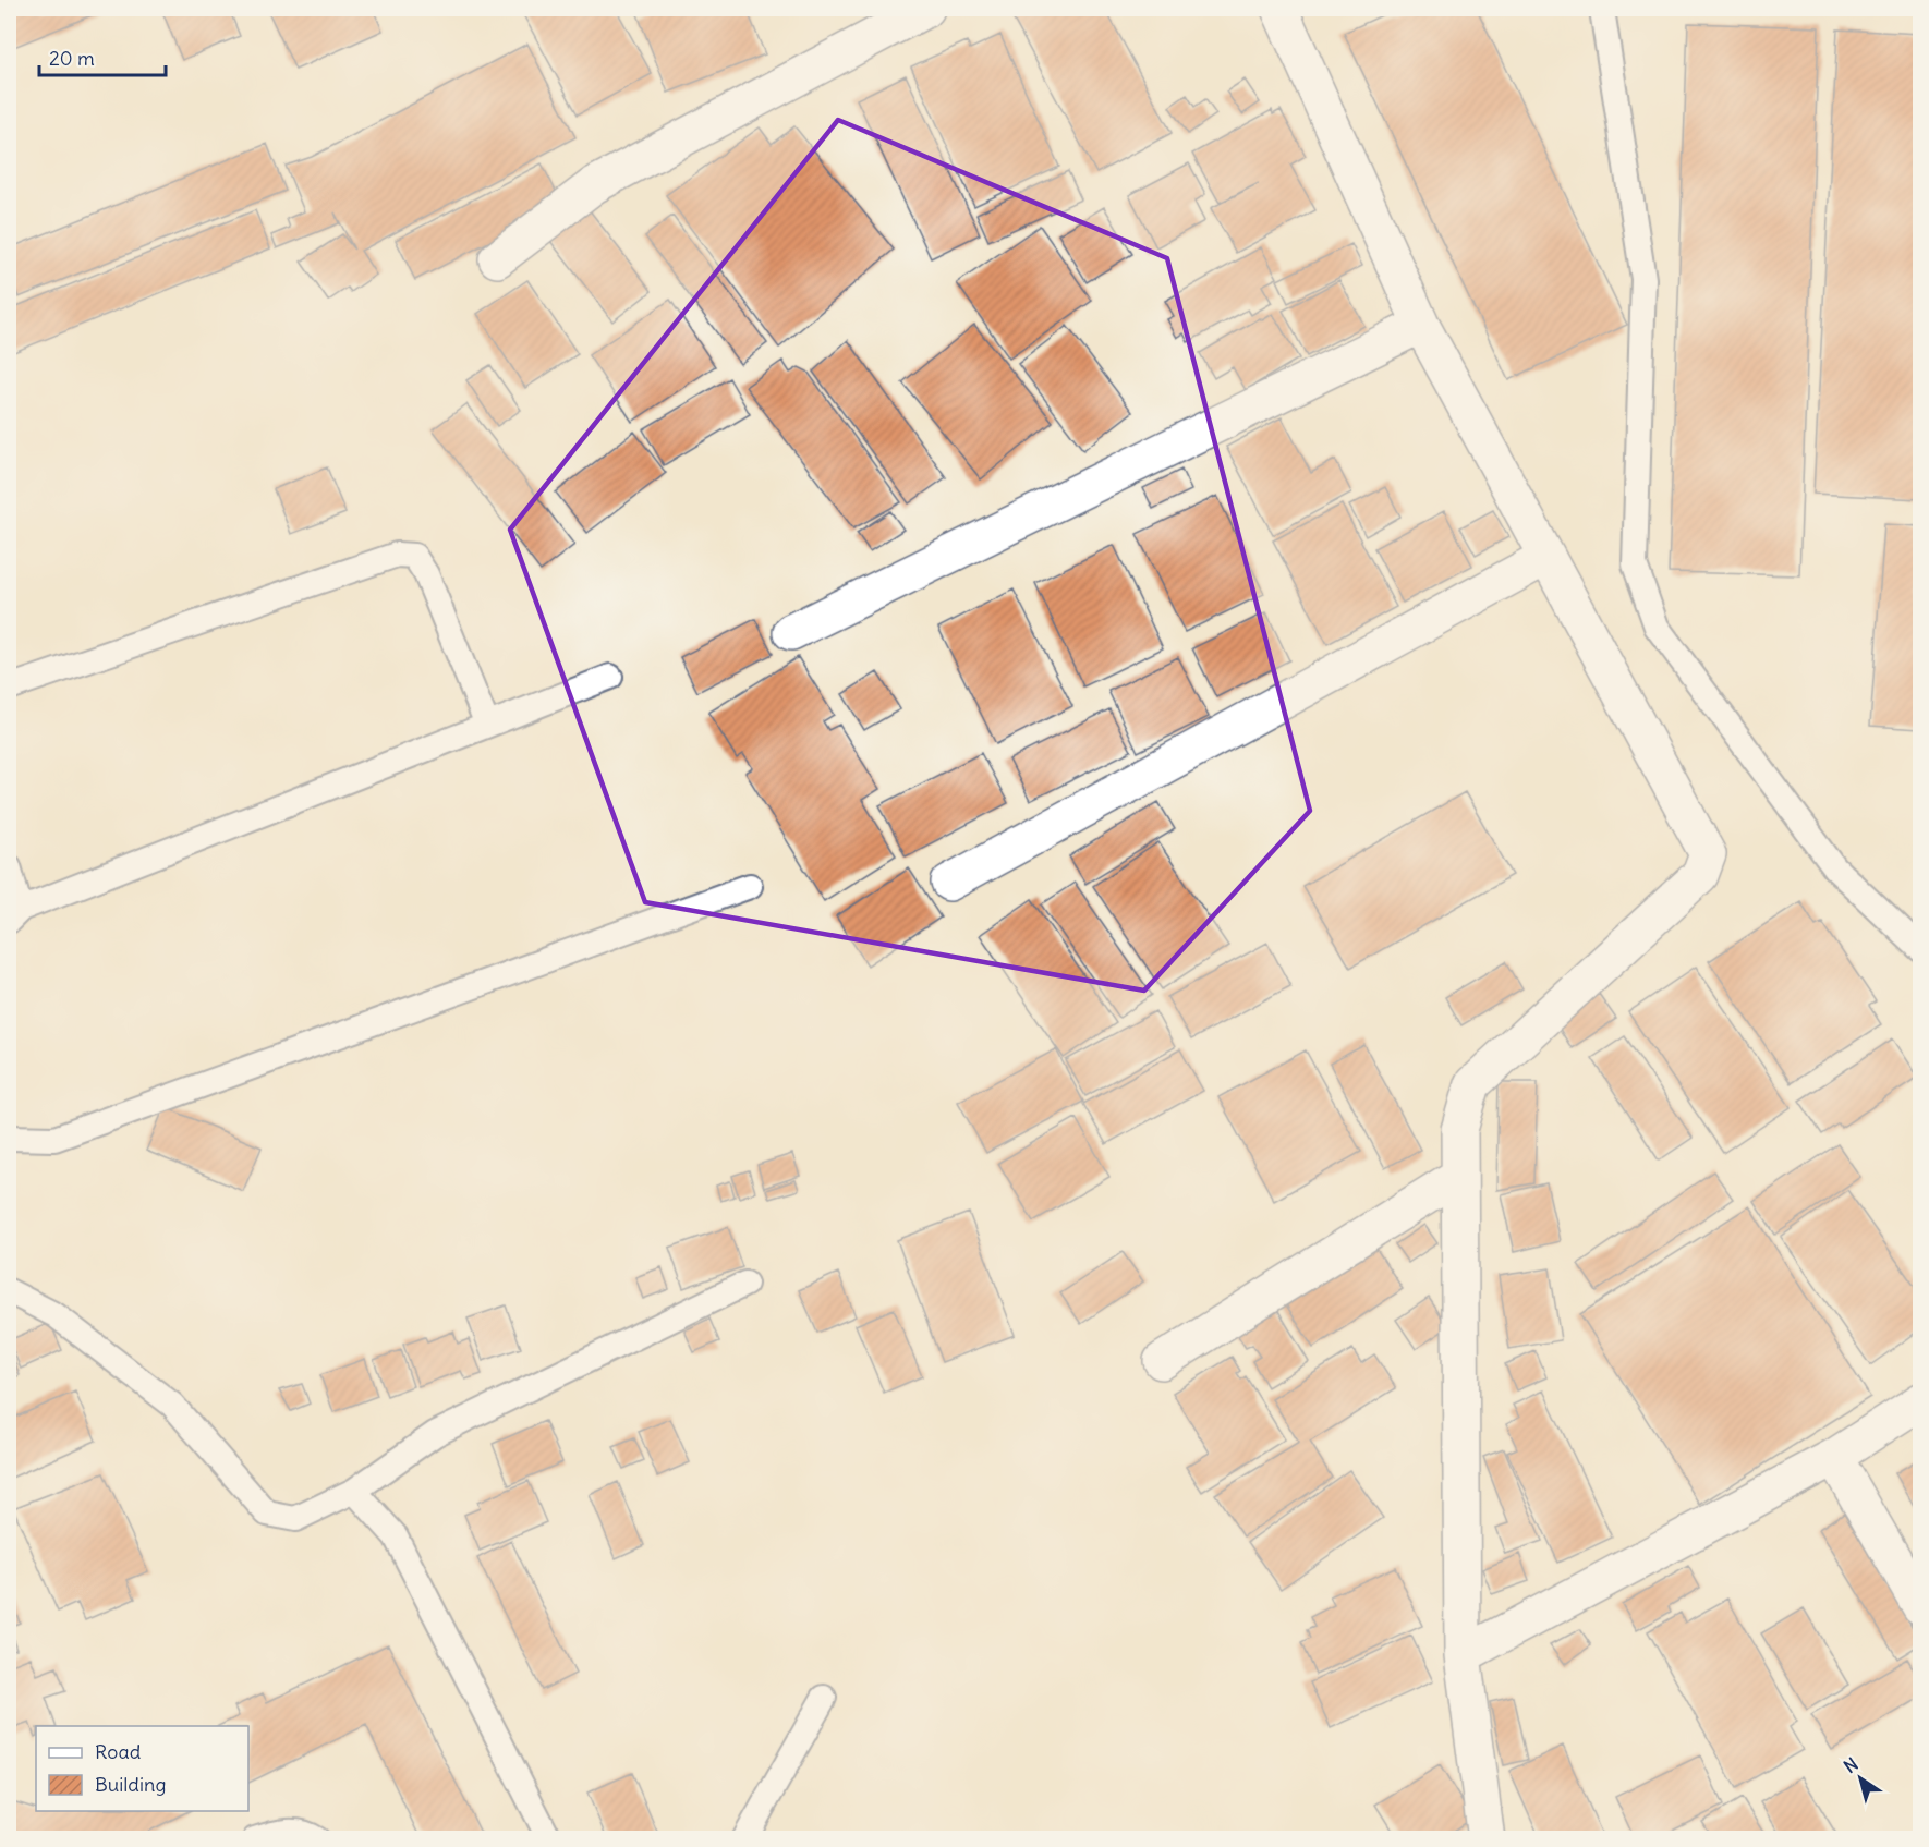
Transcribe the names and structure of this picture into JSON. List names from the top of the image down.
{
  "legend": ["Road", "Building"],
  "scale_bar": "20 m",
  "north": "top left"
}
